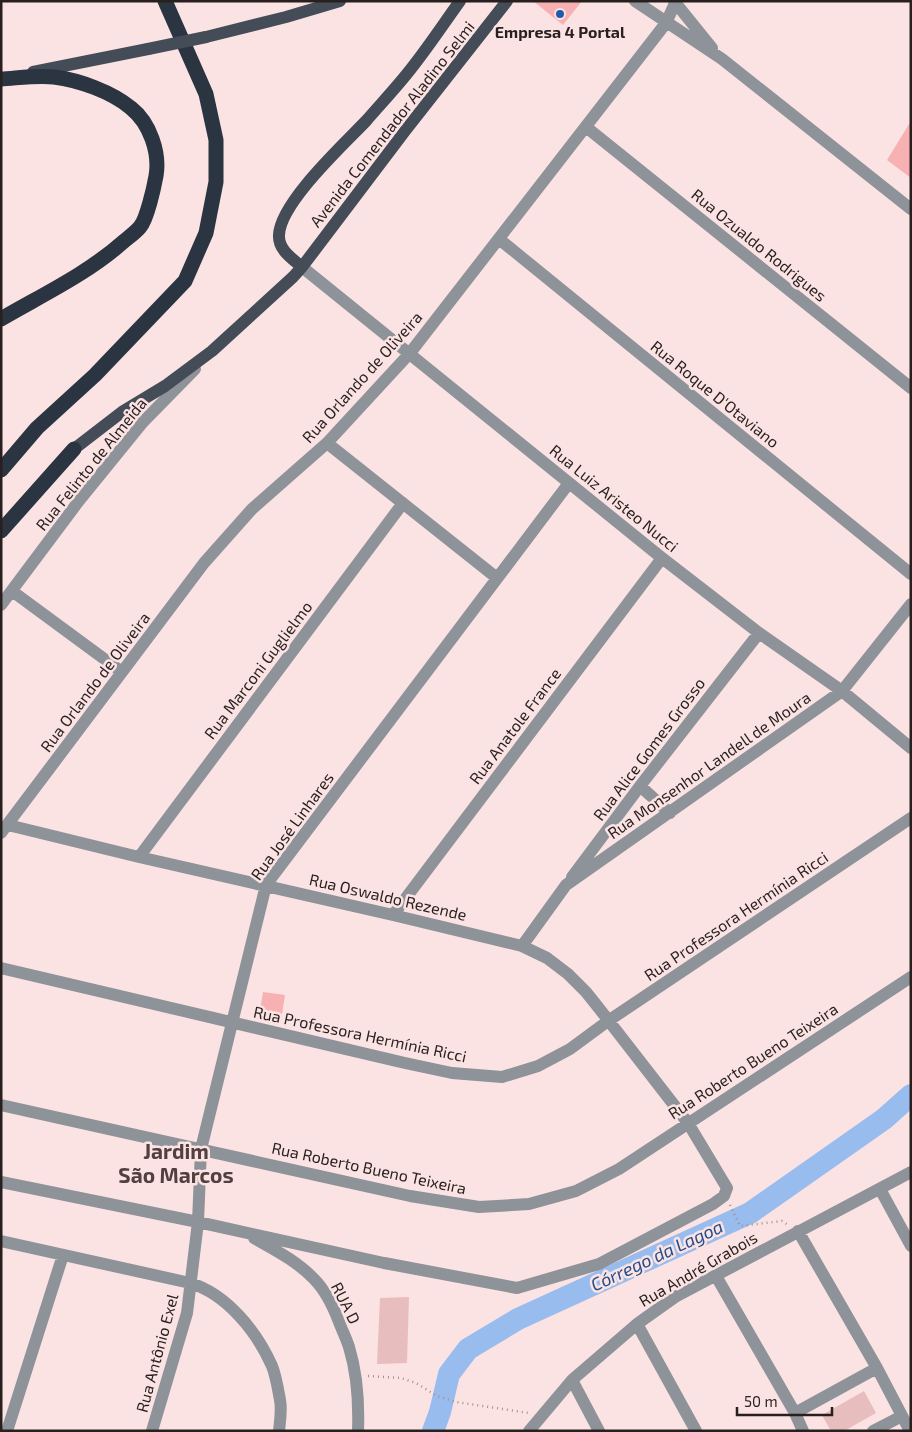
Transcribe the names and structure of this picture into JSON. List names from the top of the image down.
{
  "streets": {
    "main road": ["Avenida Comendador Aladino Selmi"],
    "street": [
      "Rua Ozualdo Rodrigues",
      "Rua Orlando de Oliveira",
      "Rua Roque D'Otaviano",
      "Rua Felinto de Almeida",
      "Rua Luiz Aristeo Nucci",
      "Rua Marconi Guglielmo",
      "Rua Anatole France",
      "Rua Alice Gomes Grosso",
      "Rua Monsenhor Landell de Moura",
      "Rua José Linhares",
      "Rua Oswaldo Rezende",
      "Rua Professora Hermínia Ricci",
      "Rua Roberto Bueno Teixeira",
      "Rua André Grabois",
      "RUA D",
      "Rua Antônio Exel"
    ]
  },
  "crossings": [
    ["Avenida Comendador Aladino Selmi", "Rua Felinto de Almeida"],
    ["Avenida Comendador Aladino Selmi", "Rua Luiz Aristeo Nucci"],
    ["Rua Ozualdo Rodrigues", "Rua Orlando de Oliveira"],
    ["Rua Orlando de Oliveira", "Rua Roque D'Otaviano"],
    ["Rua Orlando de Oliveira", "Rua Luiz Aristeo Nucci"],
    ["Rua Orlando de Oliveira", "Rua Oswaldo Rezende"],
    ["Rua Luiz Aristeo Nucci", "Rua Anatole France"],
    ["Rua Luiz Aristeo Nucci", "Rua Alice Gomes Grosso"],
    ["Rua Luiz Aristeo Nucci", "Rua Monsenhor Landell de Moura"],
    ["Rua Luiz Aristeo Nucci", "Rua José Linhares"],
    ["Rua Marconi Guglielmo", "Rua Oswaldo Rezende"],
    ["Rua Anatole France", "Rua Oswaldo Rezende"],
    ["Rua Alice Gomes Grosso", "Rua Monsenhor Landell de Moura"],
    ["Rua Monsenhor Landell de Moura", "Rua Oswaldo Rezende"],
    ["Rua José Linhares", "Rua Oswaldo Rezende"],
    ["Rua José Linhares", "Rua Professora Hermínia Ricci"],
    ["Rua José Linhares", "Rua Roberto Bueno Teixeira"],
    ["Rua José Linhares", "Rua Antônio Exel"],
    ["Rua Oswaldo Rezende", "Rua Professora Hermínia Ricci"],
    ["Rua Oswaldo Rezende", "Rua Roberto Bueno Teixeira"],
    ["Rua Oswaldo Rezende", "RUA D"]
  ],
  "districts": ["Jardim São Marcos"],
  "water": ["Córrego da Lagoa"],
  "places": ["Empresa 4 Portal"],
  "scale_bar": "50 m"
}
